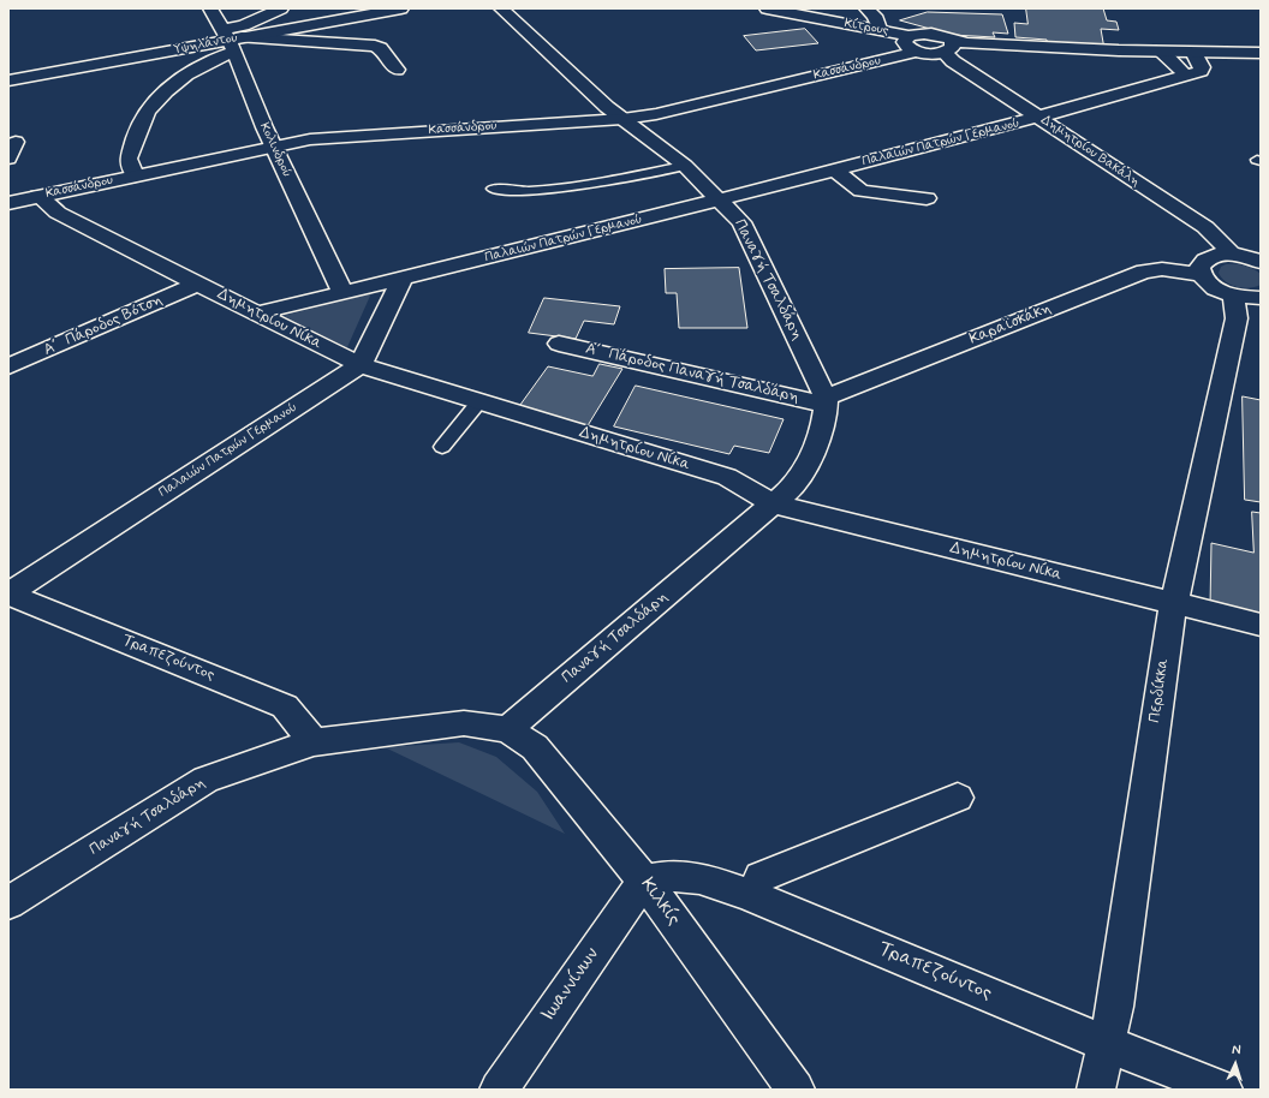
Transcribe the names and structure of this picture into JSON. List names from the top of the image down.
{
  "streets": {
    "street": [
      "Κίτρους",
      "Υψηλάντου",
      "Κασσάνδρου",
      "Παλαιών Πατρών Γερμανού",
      "Κολινδρού",
      "Δημητρίου Βακάλη",
      "Παναγή Τσαλδάρη",
      "Δημητρίου Νίκα",
      "Καραϊσκάκη",
      "Α΄ Πάροδος Βότση",
      "Α΄ Πάροδος Παναγή Τσαλδάρη",
      "Τραπεζούντος",
      "Περδίκκα",
      "Κιλκίς",
      "Ιωαννίνων"
    ]
  },
  "crossings": [
    ["Υψηλάντου", "Κολινδρού"],
    ["Κασσάνδρου", "Κολινδρού"],
    ["Κασσάνδρου", "Δημητρίου Βακάλη"],
    ["Κασσάνδρου", "Παναγή Τσαλδάρη"],
    ["Κασσάνδρου", "Δημητρίου Νίκα"],
    ["Παλαιών Πατρών Γερμανού", "Κολινδρού"],
    ["Παλαιών Πατρών Γερμανού", "Δημητρίου Βακάλη"],
    ["Παλαιών Πατρών Γερμανού", "Παναγή Τσαλδάρη"],
    ["Παλαιών Πατρών Γερμανού", "Δημητρίου Νίκα"],
    ["Παλαιών Πατρών Γερμανού", "Τραπεζούντος"],
    ["Παναγή Τσαλδάρη", "Δημητρίου Νίκα"],
    ["Παναγή Τσαλδάρη", "Καραϊσκάκη"],
    ["Παναγή Τσαλδάρη", "Α΄ Πάροδος Παναγή Τσαλδάρη"],
    ["Παναγή Τσαλδάρη", "Τραπεζούντος"],
    ["Παναγή Τσαλδάρη", "Κιλκίς"],
    ["Δημητρίου Νίκα", "Α΄ Πάροδος Βότση"],
    ["Δημητρίου Νίκα", "Περδίκκα"],
    ["Καραϊσκάκη", "Α΄ Πάροδος Παναγή Τσαλδάρη"],
    ["Τραπεζούντος", "Περδίκκα"],
    ["Τραπεζούντος", "Κιλκίς"],
    ["Τραπεζούντος", "Ιωαννίνων"],
    ["Κιλκίς", "Ιωαννίνων"]
  ],
  "north": "top"
}
